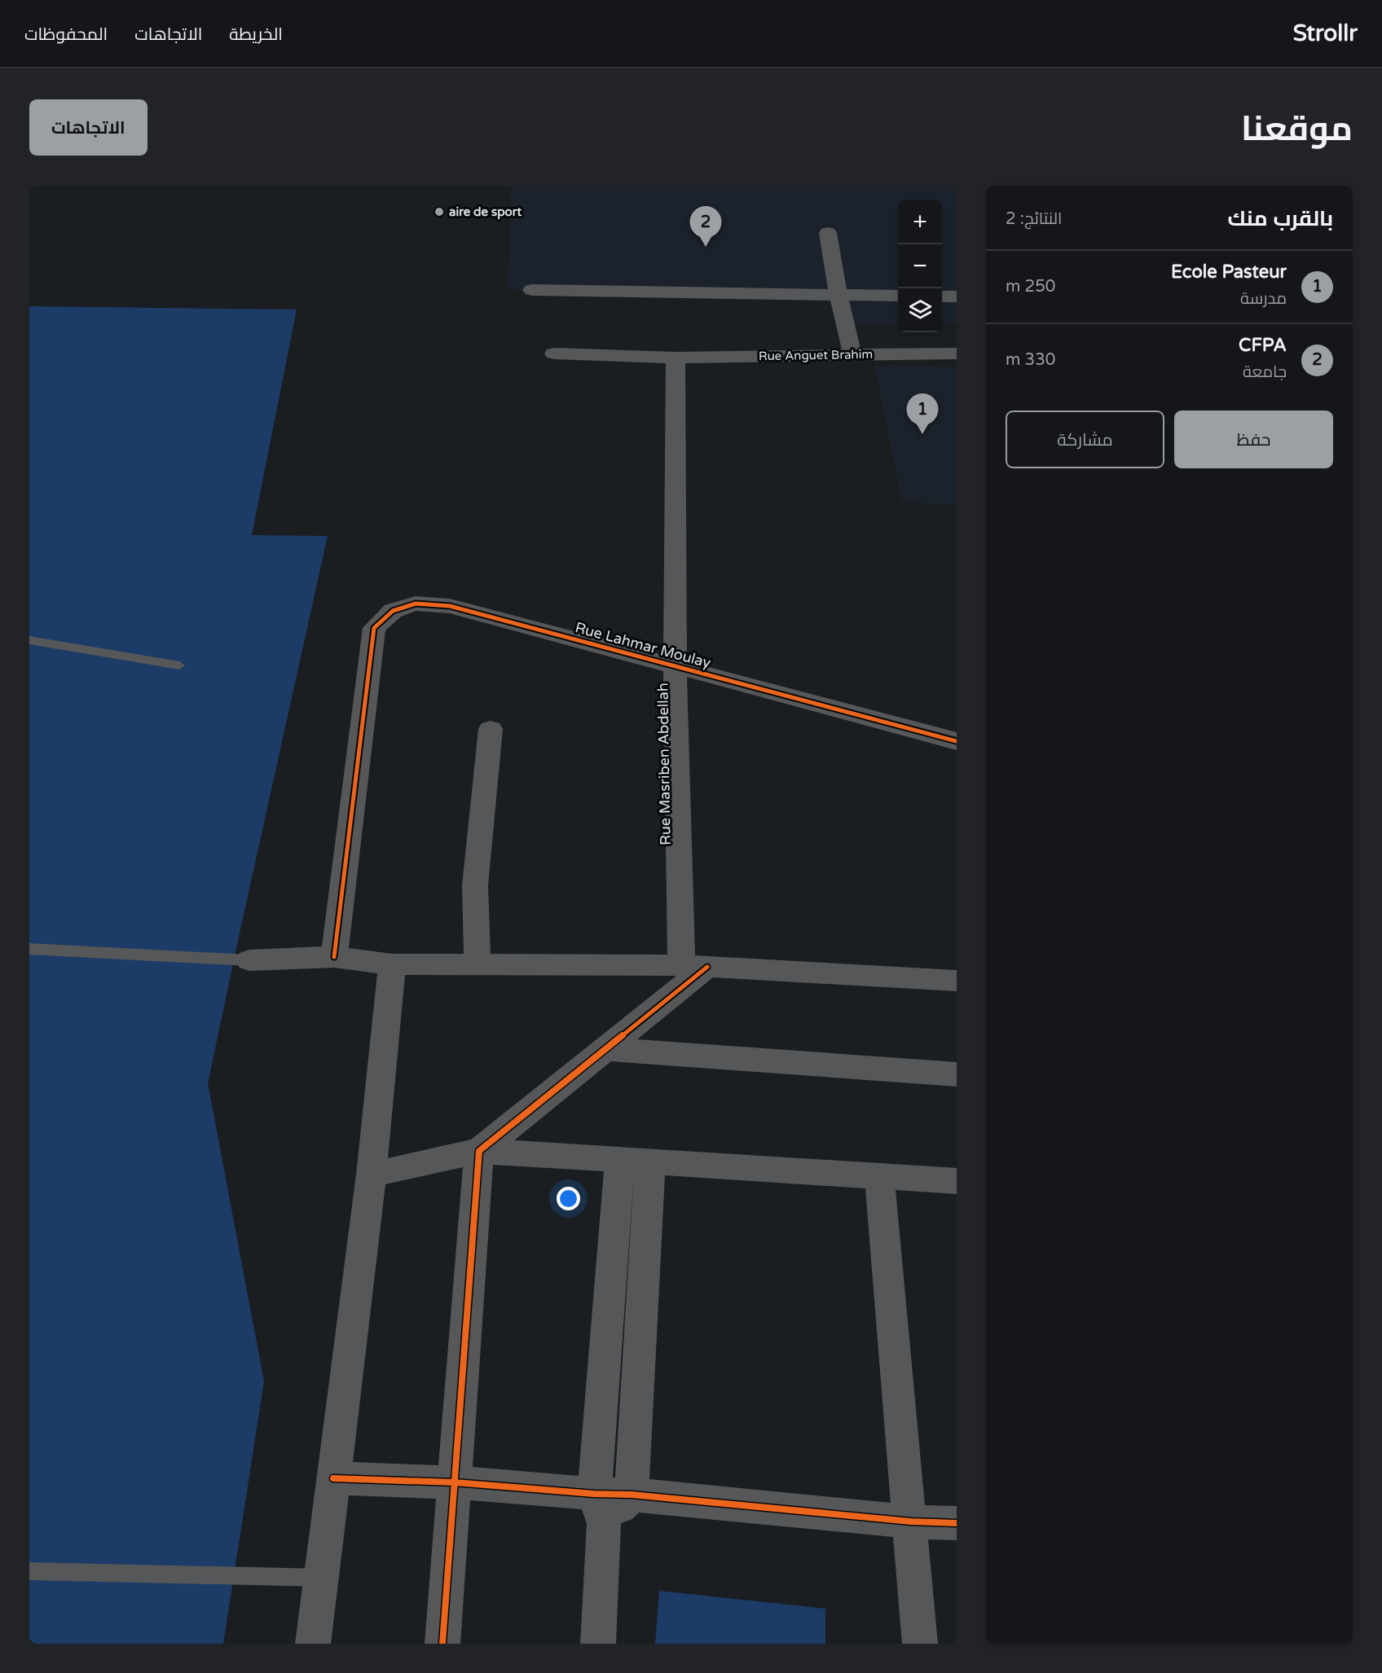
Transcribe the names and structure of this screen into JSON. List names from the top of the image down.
{
  "streets": {
    "street": ["Rue Anguet Brahim", "Rue Lahmar Moulay", "Rue Masriben Abdellah"]
  },
  "crossings": [
    ["Rue Anguet Brahim", "Rue Masriben Abdellah"],
    ["Rue Lahmar Moulay", "Rue Masriben Abdellah"]
  ],
  "places": ["aire de sport"],
  "page": {
    "header": "Strollr",
    "nav": ["الخريطة", "الاتجاهات", "المحفوظات"],
    "title": "موقعنا",
    "buttons": [
      "الاتجاهات",
      ["حفظ", "مشاركة"]
    ],
    "heading": ["بالقرب منك", "النتائج: 2"],
    "map_buttons": ["+", "−"],
    "pins": ["2", "1"],
    "list": [
      {
        "mark": "1",
        "name": "Ecole Pasteur",
        "note": "مدرسة",
        "value": "250 m"
      },
      {
        "mark": "2",
        "name": "CFPA",
        "note": "جامعة",
        "value": "330 m"
      }
    ]
  }
}
